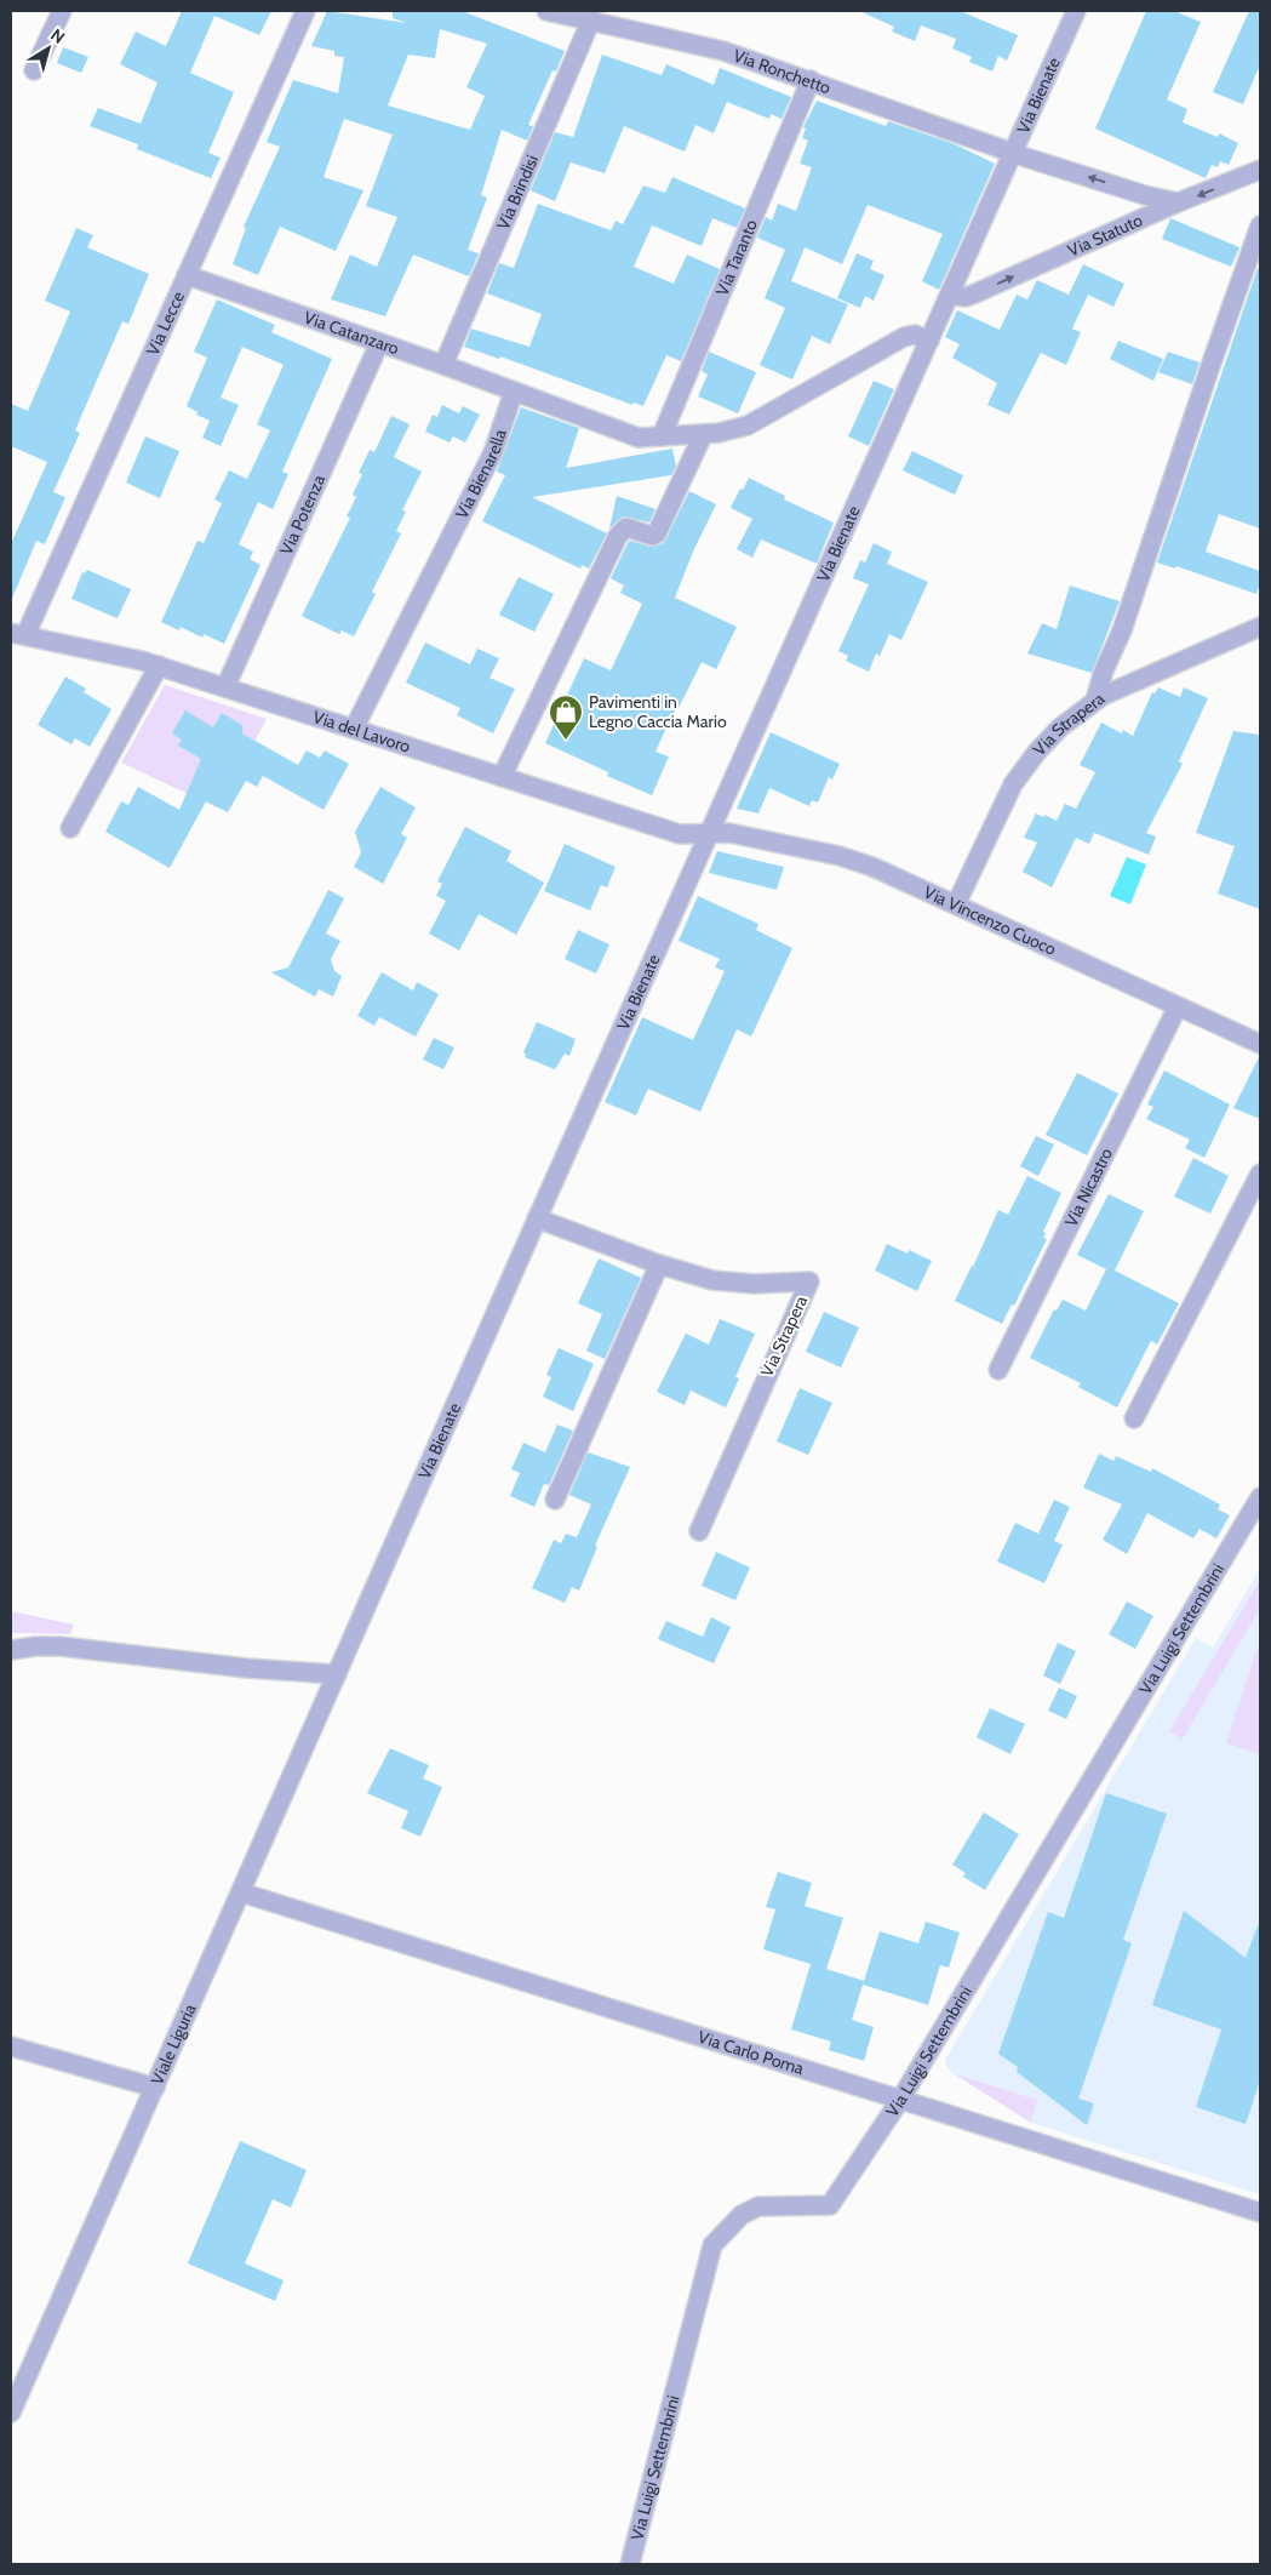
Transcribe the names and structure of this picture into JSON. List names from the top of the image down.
{
  "streets": {
    "street": [
      "Via Ronchetto",
      "Via Bienate",
      "Via Brindisi",
      "Via Statuto",
      "Via Taranto",
      "Via Lecce",
      "Via Catanzaro",
      "Via Bienarella",
      "Via Potenza",
      "Via Strapera",
      "Via del Lavoro",
      "Via Vincenzo Cuoco",
      "Via Nicastro",
      "Via Luigi Settembrini",
      "Viale Liguria",
      "Via Carlo Poma"
    ]
  },
  "crossings": [
    ["Via Ronchetto", "Via Bienate"],
    ["Via Ronchetto", "Via Brindisi"],
    ["Via Ronchetto", "Via Statuto"],
    ["Via Ronchetto", "Via Taranto"],
    ["Via Bienate", "Via Statuto"],
    ["Via Bienate", "Via Strapera"],
    ["Via Bienate", "Via del Lavoro"],
    ["Via Bienate", "Via Vincenzo Cuoco"],
    ["Via Bienate", "Viale Liguria"],
    ["Via Brindisi", "Via Catanzaro"],
    ["Via Lecce", "Via Catanzaro"],
    ["Via Lecce", "Via del Lavoro"],
    ["Via Catanzaro", "Via Bienarella"],
    ["Via Catanzaro", "Via Potenza"],
    ["Via Bienarella", "Via del Lavoro"],
    ["Via Potenza", "Via del Lavoro"],
    ["Via Strapera", "Via Vincenzo Cuoco"],
    ["Via del Lavoro", "Via Vincenzo Cuoco"],
    ["Via Vincenzo Cuoco", "Via Nicastro"],
    ["Via Luigi Settembrini", "Via Carlo Poma"],
    ["Viale Liguria", "Via Carlo Poma"]
  ],
  "one_way": ["Via Statuto"],
  "places": {
    "shop": ["Pavimenti in Legno Caccia Mario"]
  },
  "north": "top right"
}
